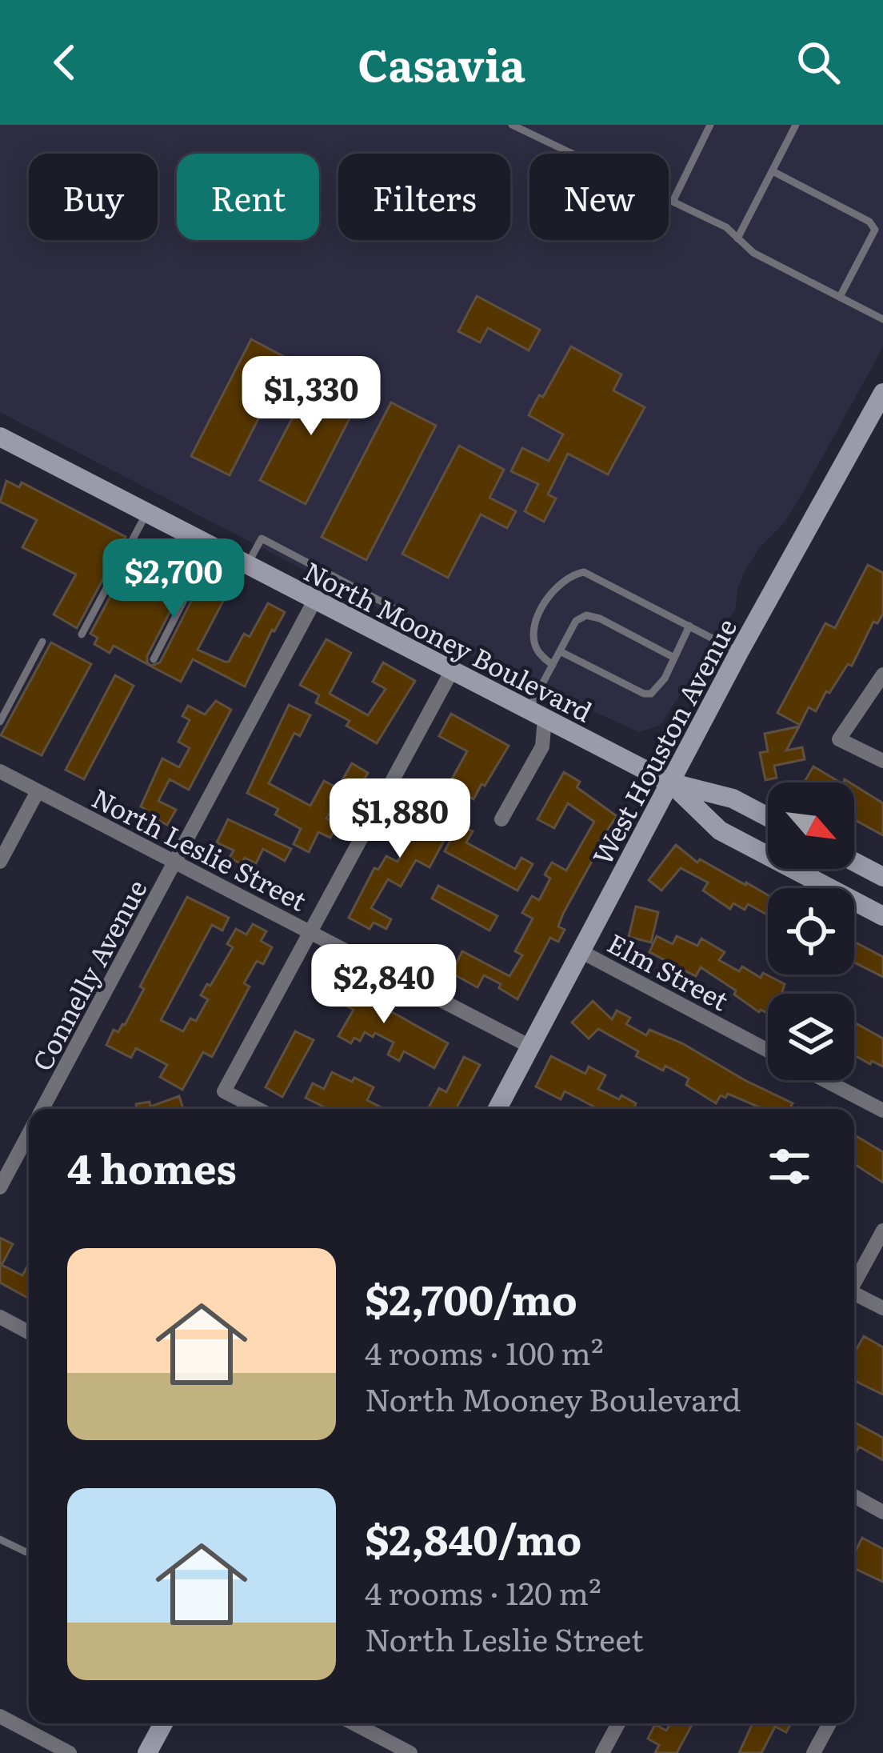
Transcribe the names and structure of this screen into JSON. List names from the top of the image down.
{
  "streets": {
    "street": [
      "North Mooney Boulevard",
      "West Houston Avenue",
      "North Leslie Street",
      "Elm Street",
      "Connelly Avenue"
    ]
  },
  "crossings": [
    ["North Mooney Boulevard", "West Houston Avenue"],
    ["North Mooney Boulevard", "Connelly Avenue"],
    ["West Houston Avenue", "North Leslie Street"],
    ["West Houston Avenue", "Elm Street"],
    ["North Leslie Street", "Connelly Avenue"]
  ],
  "north": "bottom right",
  "page": {
    "header": "Casavia",
    "chip": [
      "Buy",
      "Rent",
      "Filters",
      "New"
    ],
    "price": [
      "$1,330",
      "$2,700",
      "$1,880",
      "$2,840"
    ],
    "heading": "4 homes",
    "list": [
      {
        "name": "$2,700/mo",
        "note": "4 rooms · 100 m² · North Mooney Boulevard"
      },
      {
        "name": "$2,840/mo",
        "note": "4 rooms · 120 m² · North Leslie Street"
      }
    ]
  }
}
